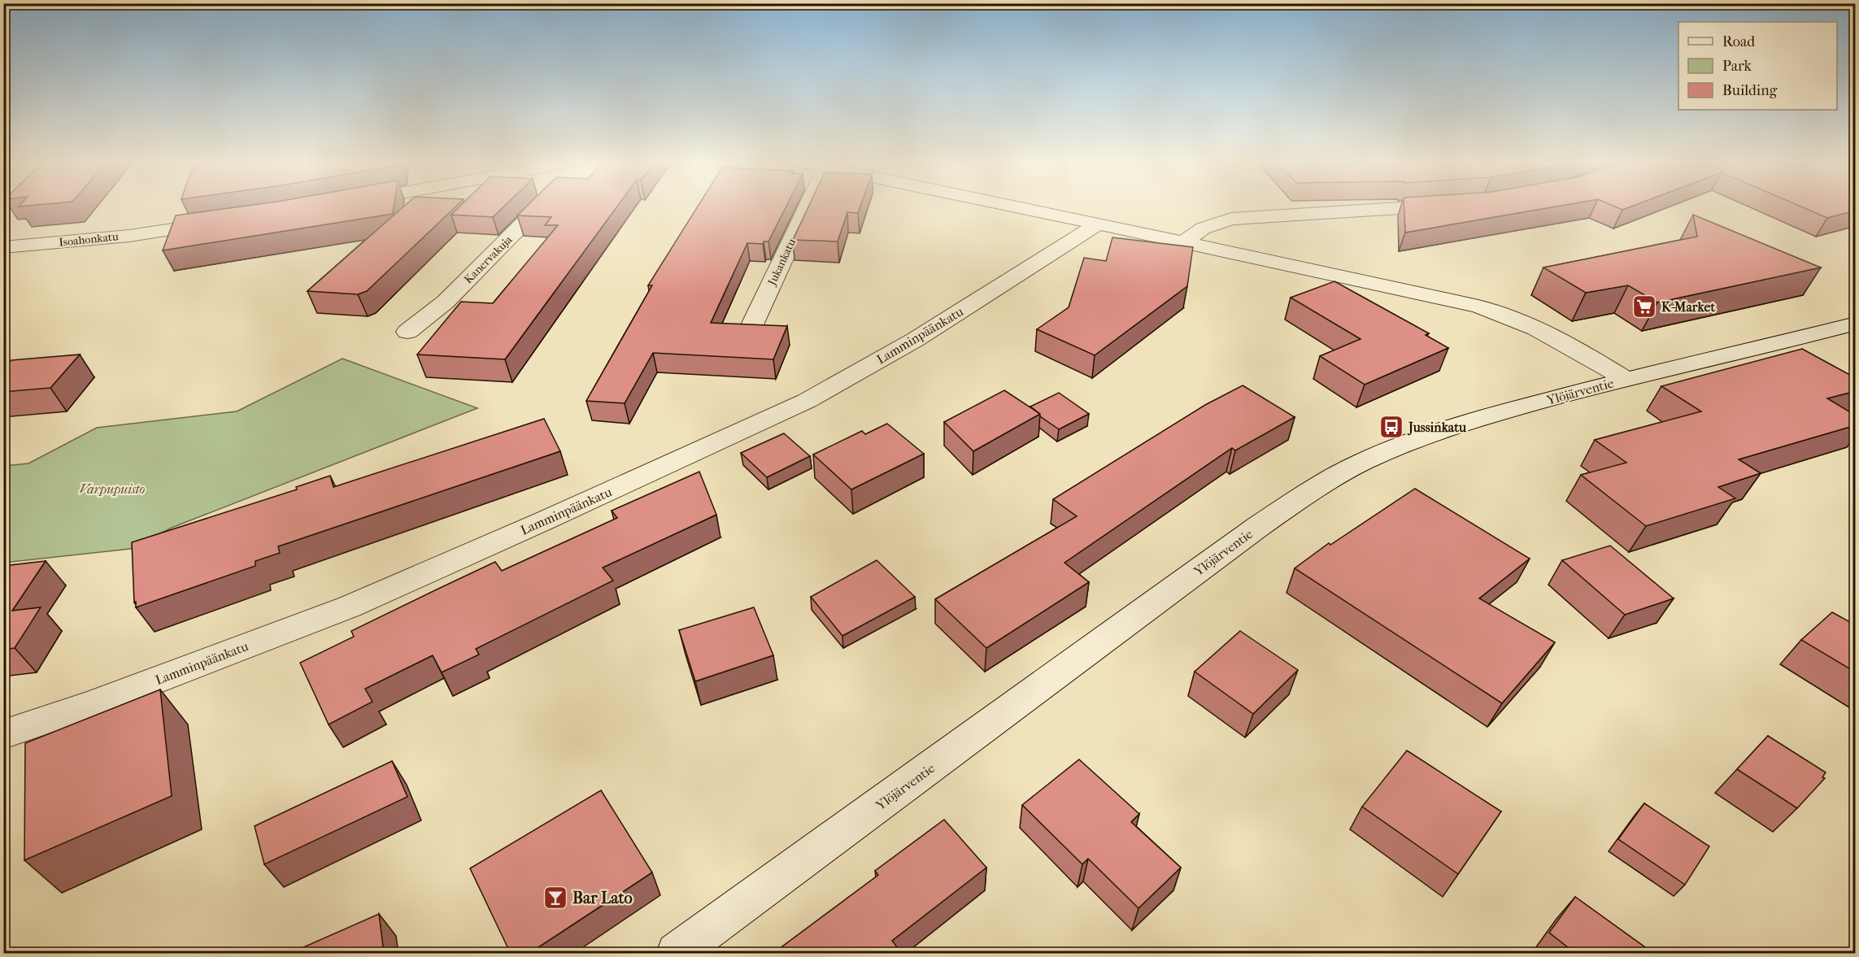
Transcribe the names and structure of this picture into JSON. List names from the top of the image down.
{
  "streets": {
    "street": [
      "Isoahonkatu",
      "Kanervakuja",
      "Jukankatu",
      "Lamminpäänkatu",
      "Ylöjärventie"
    ]
  },
  "parks": ["Varpupuisto"],
  "places": {
    "supermarket": ["K-Market"],
    "bus stop": ["Jussinkatu"],
    "bar": ["Bar Lato"]
  },
  "legend": ["Road", "Park", "Building"]
}
